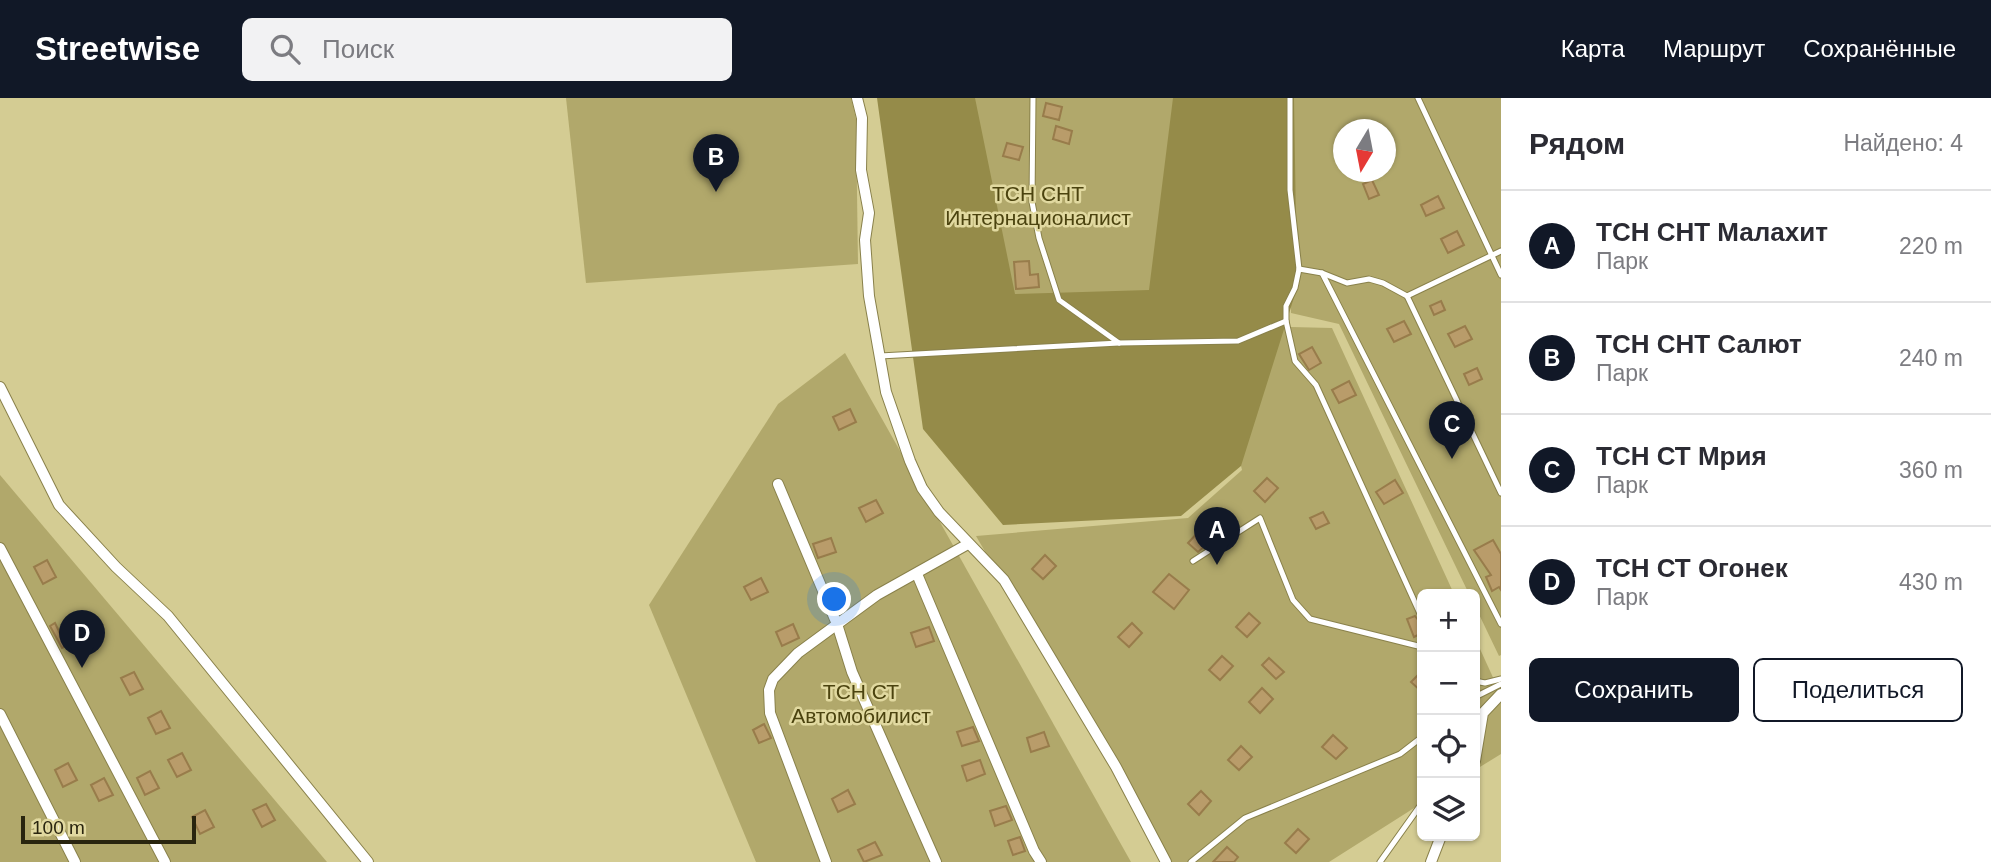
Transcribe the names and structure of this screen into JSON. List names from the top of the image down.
{
  "parks": ["ТСН СНТ Интернационалист", "ТСН СТ Автомобилист"],
  "scale_bar": "100 m",
  "north": "bottom",
  "page": {
    "header": "Streetwise",
    "search": "Поиск",
    "nav": ["Карта", "Маршрут", "Сохранённые"],
    "heading": ["Рядом", "Найдено: 4"],
    "pins": [
      "B",
      "C",
      "A",
      "D"
    ],
    "list": [
      {
        "mark": "A",
        "name": "ТСН СНТ Малахит",
        "note": "Парк",
        "value": "220 m"
      },
      {
        "mark": "B",
        "name": "ТСН СНТ Салют",
        "note": "Парк",
        "value": "240 m"
      },
      {
        "mark": "C",
        "name": "ТСН СТ Мрия",
        "note": "Парк",
        "value": "360 m"
      },
      {
        "mark": "D",
        "name": "ТСН СТ Огонек",
        "note": "Парк",
        "value": "430 m"
      }
    ],
    "map_buttons": ["+", "−"],
    "buttons": ["Сохранить", "Поделиться"],
    "scale": "100 m"
  }
}
